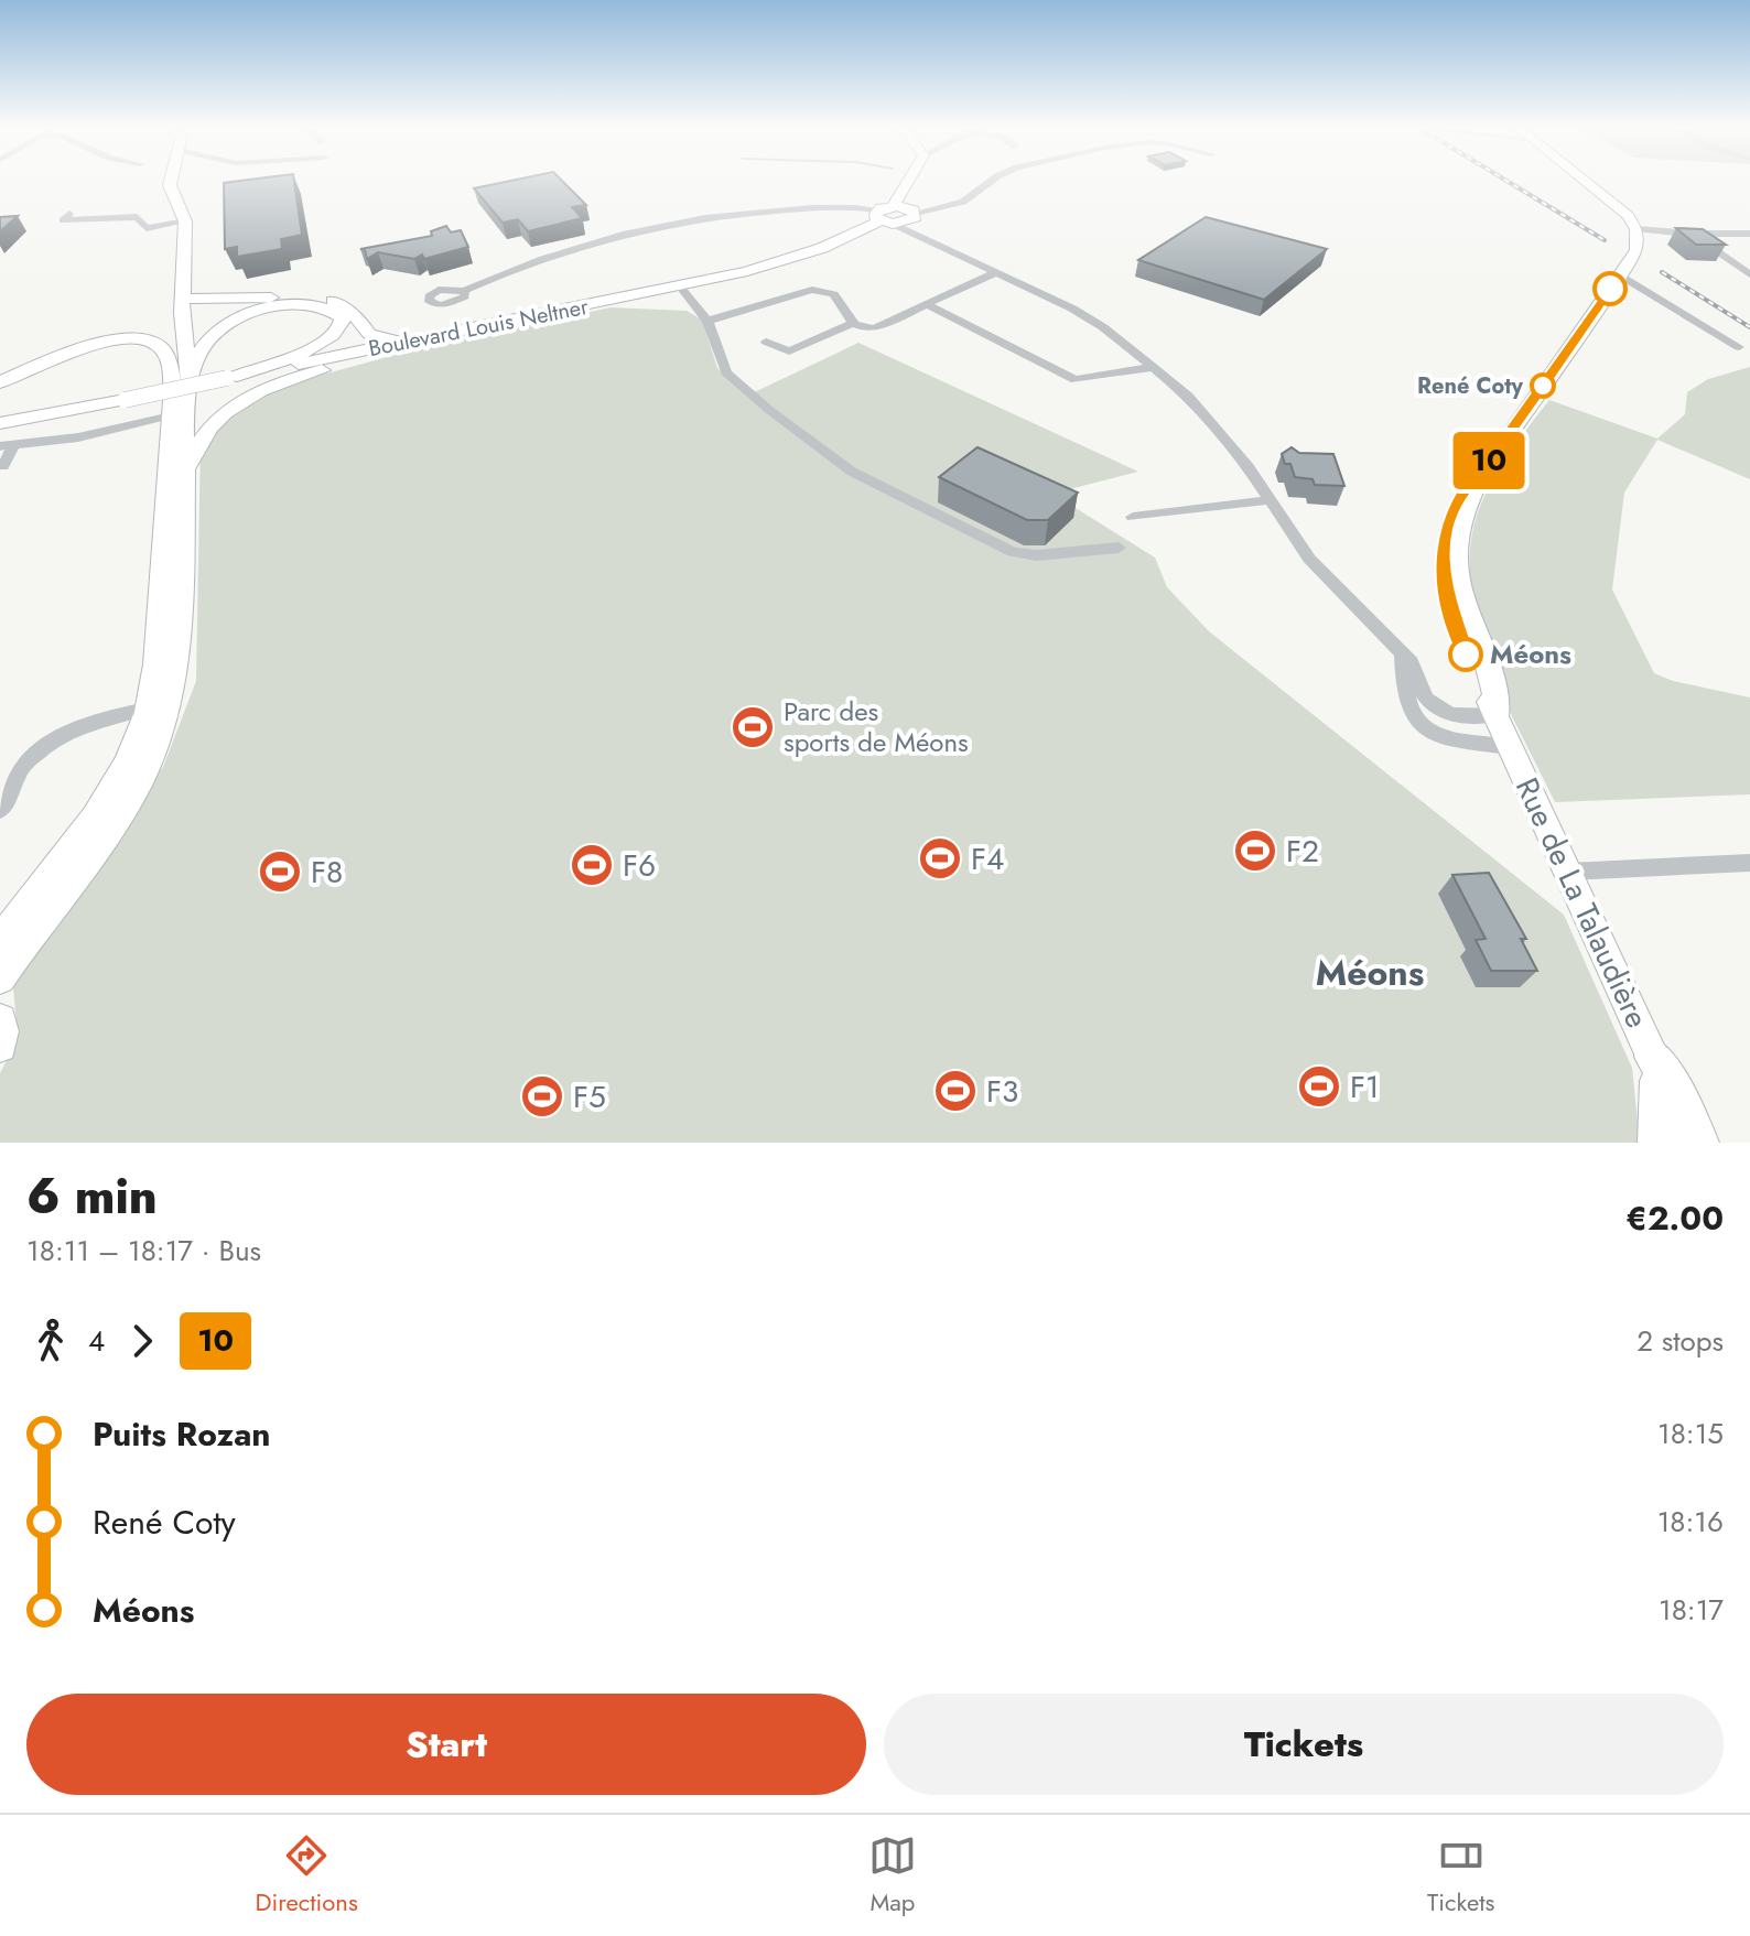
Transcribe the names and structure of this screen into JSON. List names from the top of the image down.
{
  "streets": {
    "main road": ["Boulevard Louis Neltner", "Rue de La Talaudière"]
  },
  "districts": ["Méons"],
  "places": {
    "other": ["René Coty", "Méons"],
    "sports": [
      "Parc des sports de Méons",
      "F2",
      "F4",
      "F6",
      "F8",
      "F1",
      "F3",
      "F5"
    ]
  },
  "lines": ["bus line 10"],
  "page": {
    "on_map": "10",
    "heading": ["6 min", "18:11 – 18:17 · Bus", "€2.00"],
    "legs": ["4", "10", "2 stops"],
    "list": [
      {
        "name": "Puits Rozan",
        "value": "18:15"
      },
      {
        "name": "René Coty",
        "value": "18:16"
      },
      {
        "name": "Méons",
        "value": "18:17"
      }
    ],
    "buttons": ["Start", "Tickets"],
    "tabs": ["Directions", "Map", "Tickets"]
  }
}
